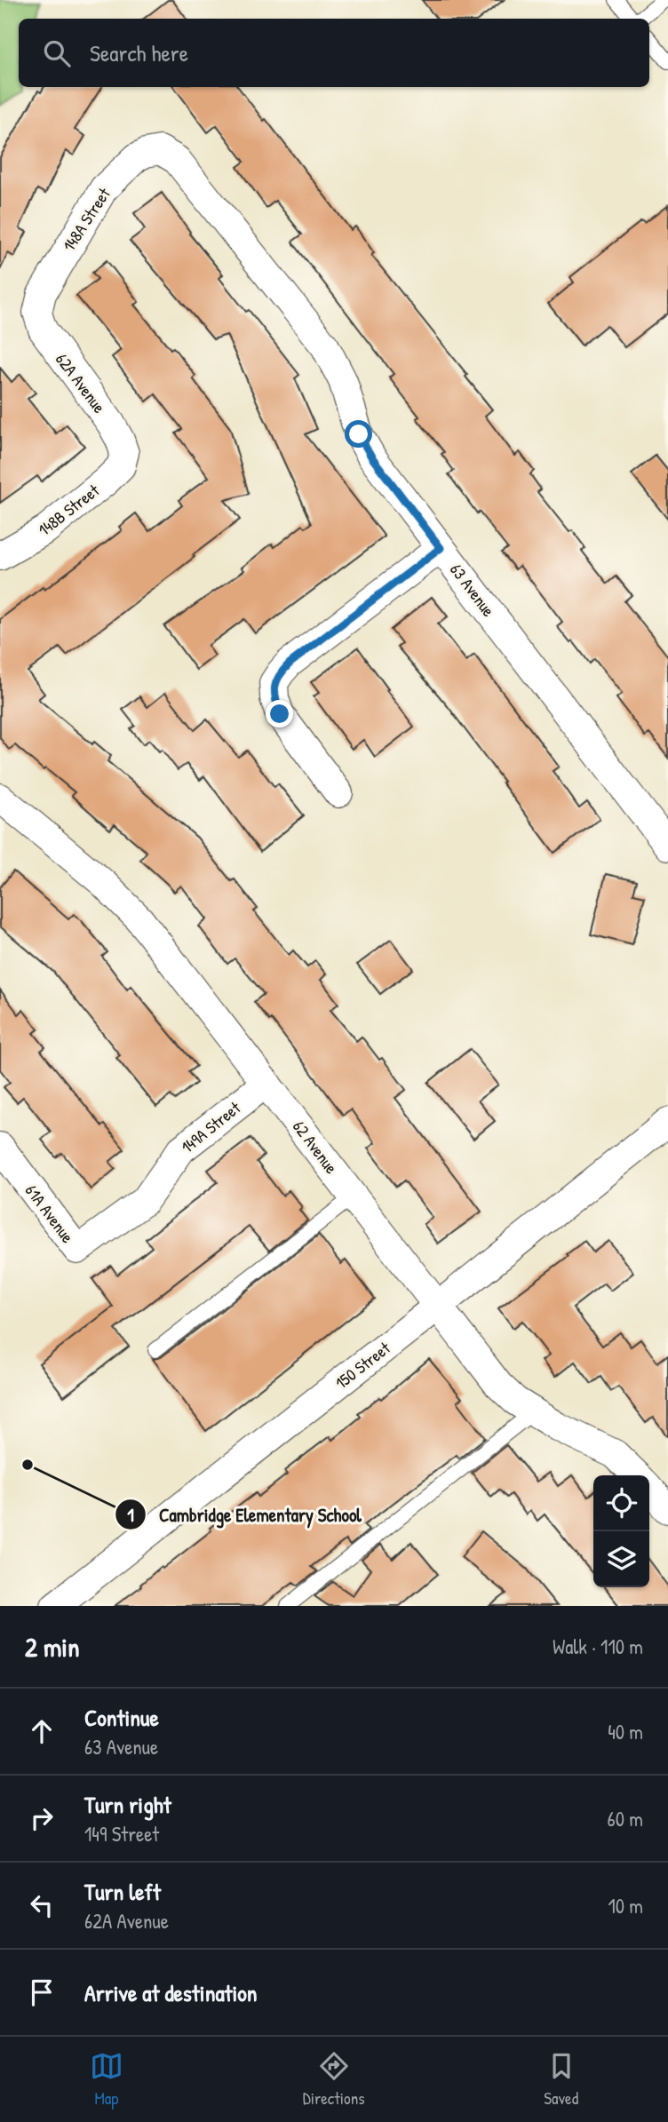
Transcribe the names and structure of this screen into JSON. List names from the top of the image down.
{
  "streets": {
    "street": [
      "148A Street",
      "62A Avenue",
      "148B Street",
      "63 Avenue",
      "149A Street",
      "62 Avenue",
      "61A Avenue",
      "150 Street"
    ]
  },
  "crossings": [
    ["148A Street", "62A Avenue"],
    ["148A Street", "63 Avenue"],
    ["62A Avenue", "148B Street"],
    ["149A Street", "62 Avenue"],
    ["149A Street", "61A Avenue"],
    ["62 Avenue", "150 Street"]
  ],
  "places": ["Cambridge Elementary School"],
  "page": {
    "search": "Search here",
    "heading": ["2 min", "Walk · 110 m"],
    "list": [
      ["Continue", "63 Avenue", "40 m"],
      ["Turn right", "149 Street", "60 m"],
      ["Turn left", "62A Avenue", "10 m"],
      "Arrive at destination"
    ],
    "nav": ["Map", "Directions", "Saved"]
  }
}
